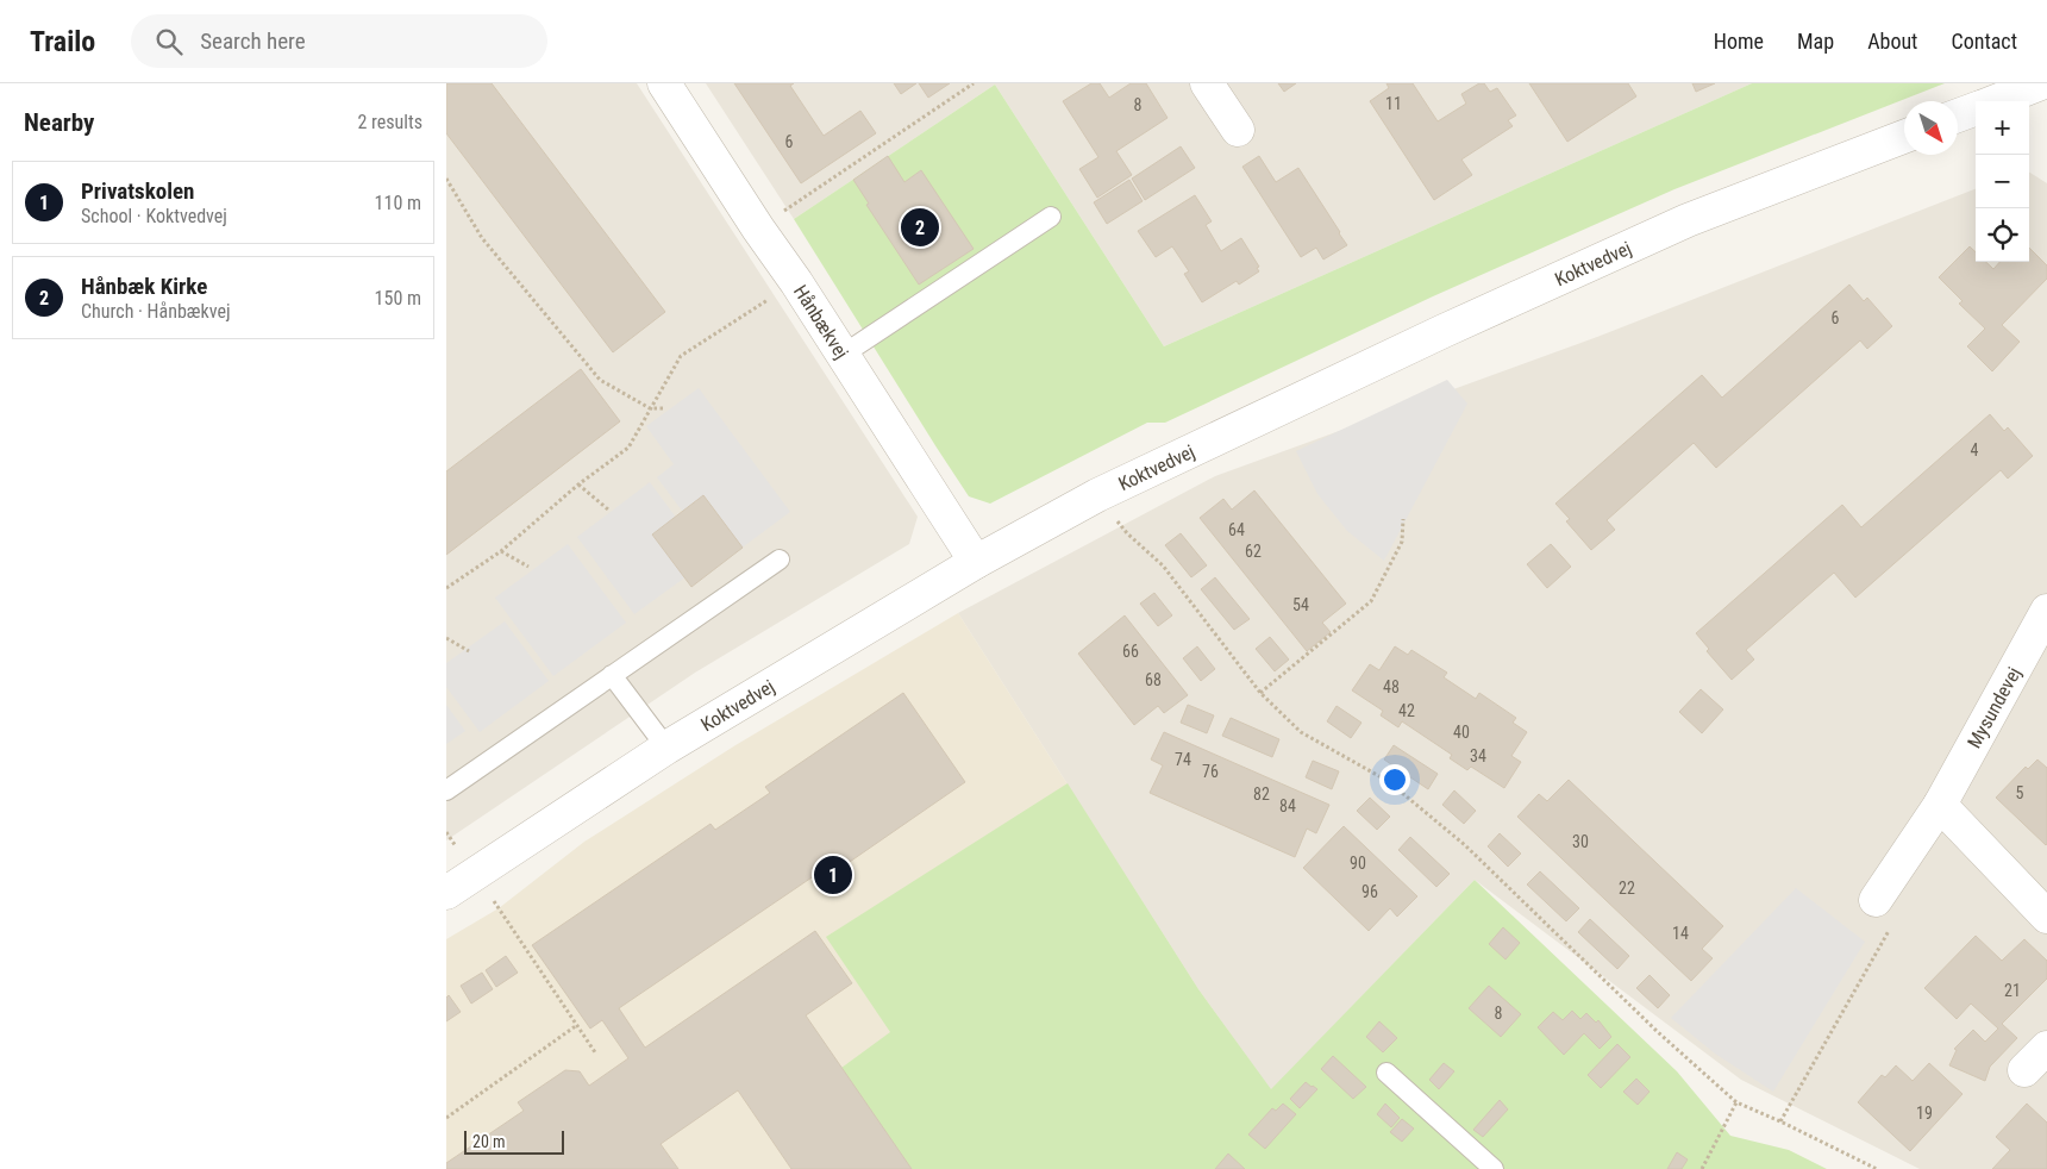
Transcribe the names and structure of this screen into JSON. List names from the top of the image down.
{
  "streets": {
    "street": ["Koktvedvej", "Hånbækvej", "Mysundevej"]
  },
  "crossings": [
    ["Koktvedvej", "Hånbækvej"]
  ],
  "house_numbers": [
    "11",
    "8",
    "6",
    "6",
    "4",
    "64",
    "62",
    "54",
    "66",
    "68",
    "48",
    "42",
    "40",
    "34",
    "74",
    "76",
    "5",
    "82",
    "84",
    "30",
    "90",
    "22",
    "96",
    "14",
    "21",
    "8",
    "19"
  ],
  "scale_bar": "20 m",
  "north": "bottom right",
  "page": {
    "header": "Trailo",
    "search": "Search here",
    "nav": [
      "Home",
      "Map",
      "About",
      "Contact"
    ],
    "heading": ["Nearby", "2 results"],
    "map_buttons": ["+", "−"],
    "list": [
      {
        "mark": "1",
        "name": "Privatskolen",
        "note": "School · Koktvedvej",
        "value": "110 m"
      },
      {
        "mark": "2",
        "name": "Hånbæk Kirke",
        "note": "Church · Hånbækvej",
        "value": "150 m"
      }
    ],
    "pins": ["2", "1"],
    "scale": "20 m"
  }
}
